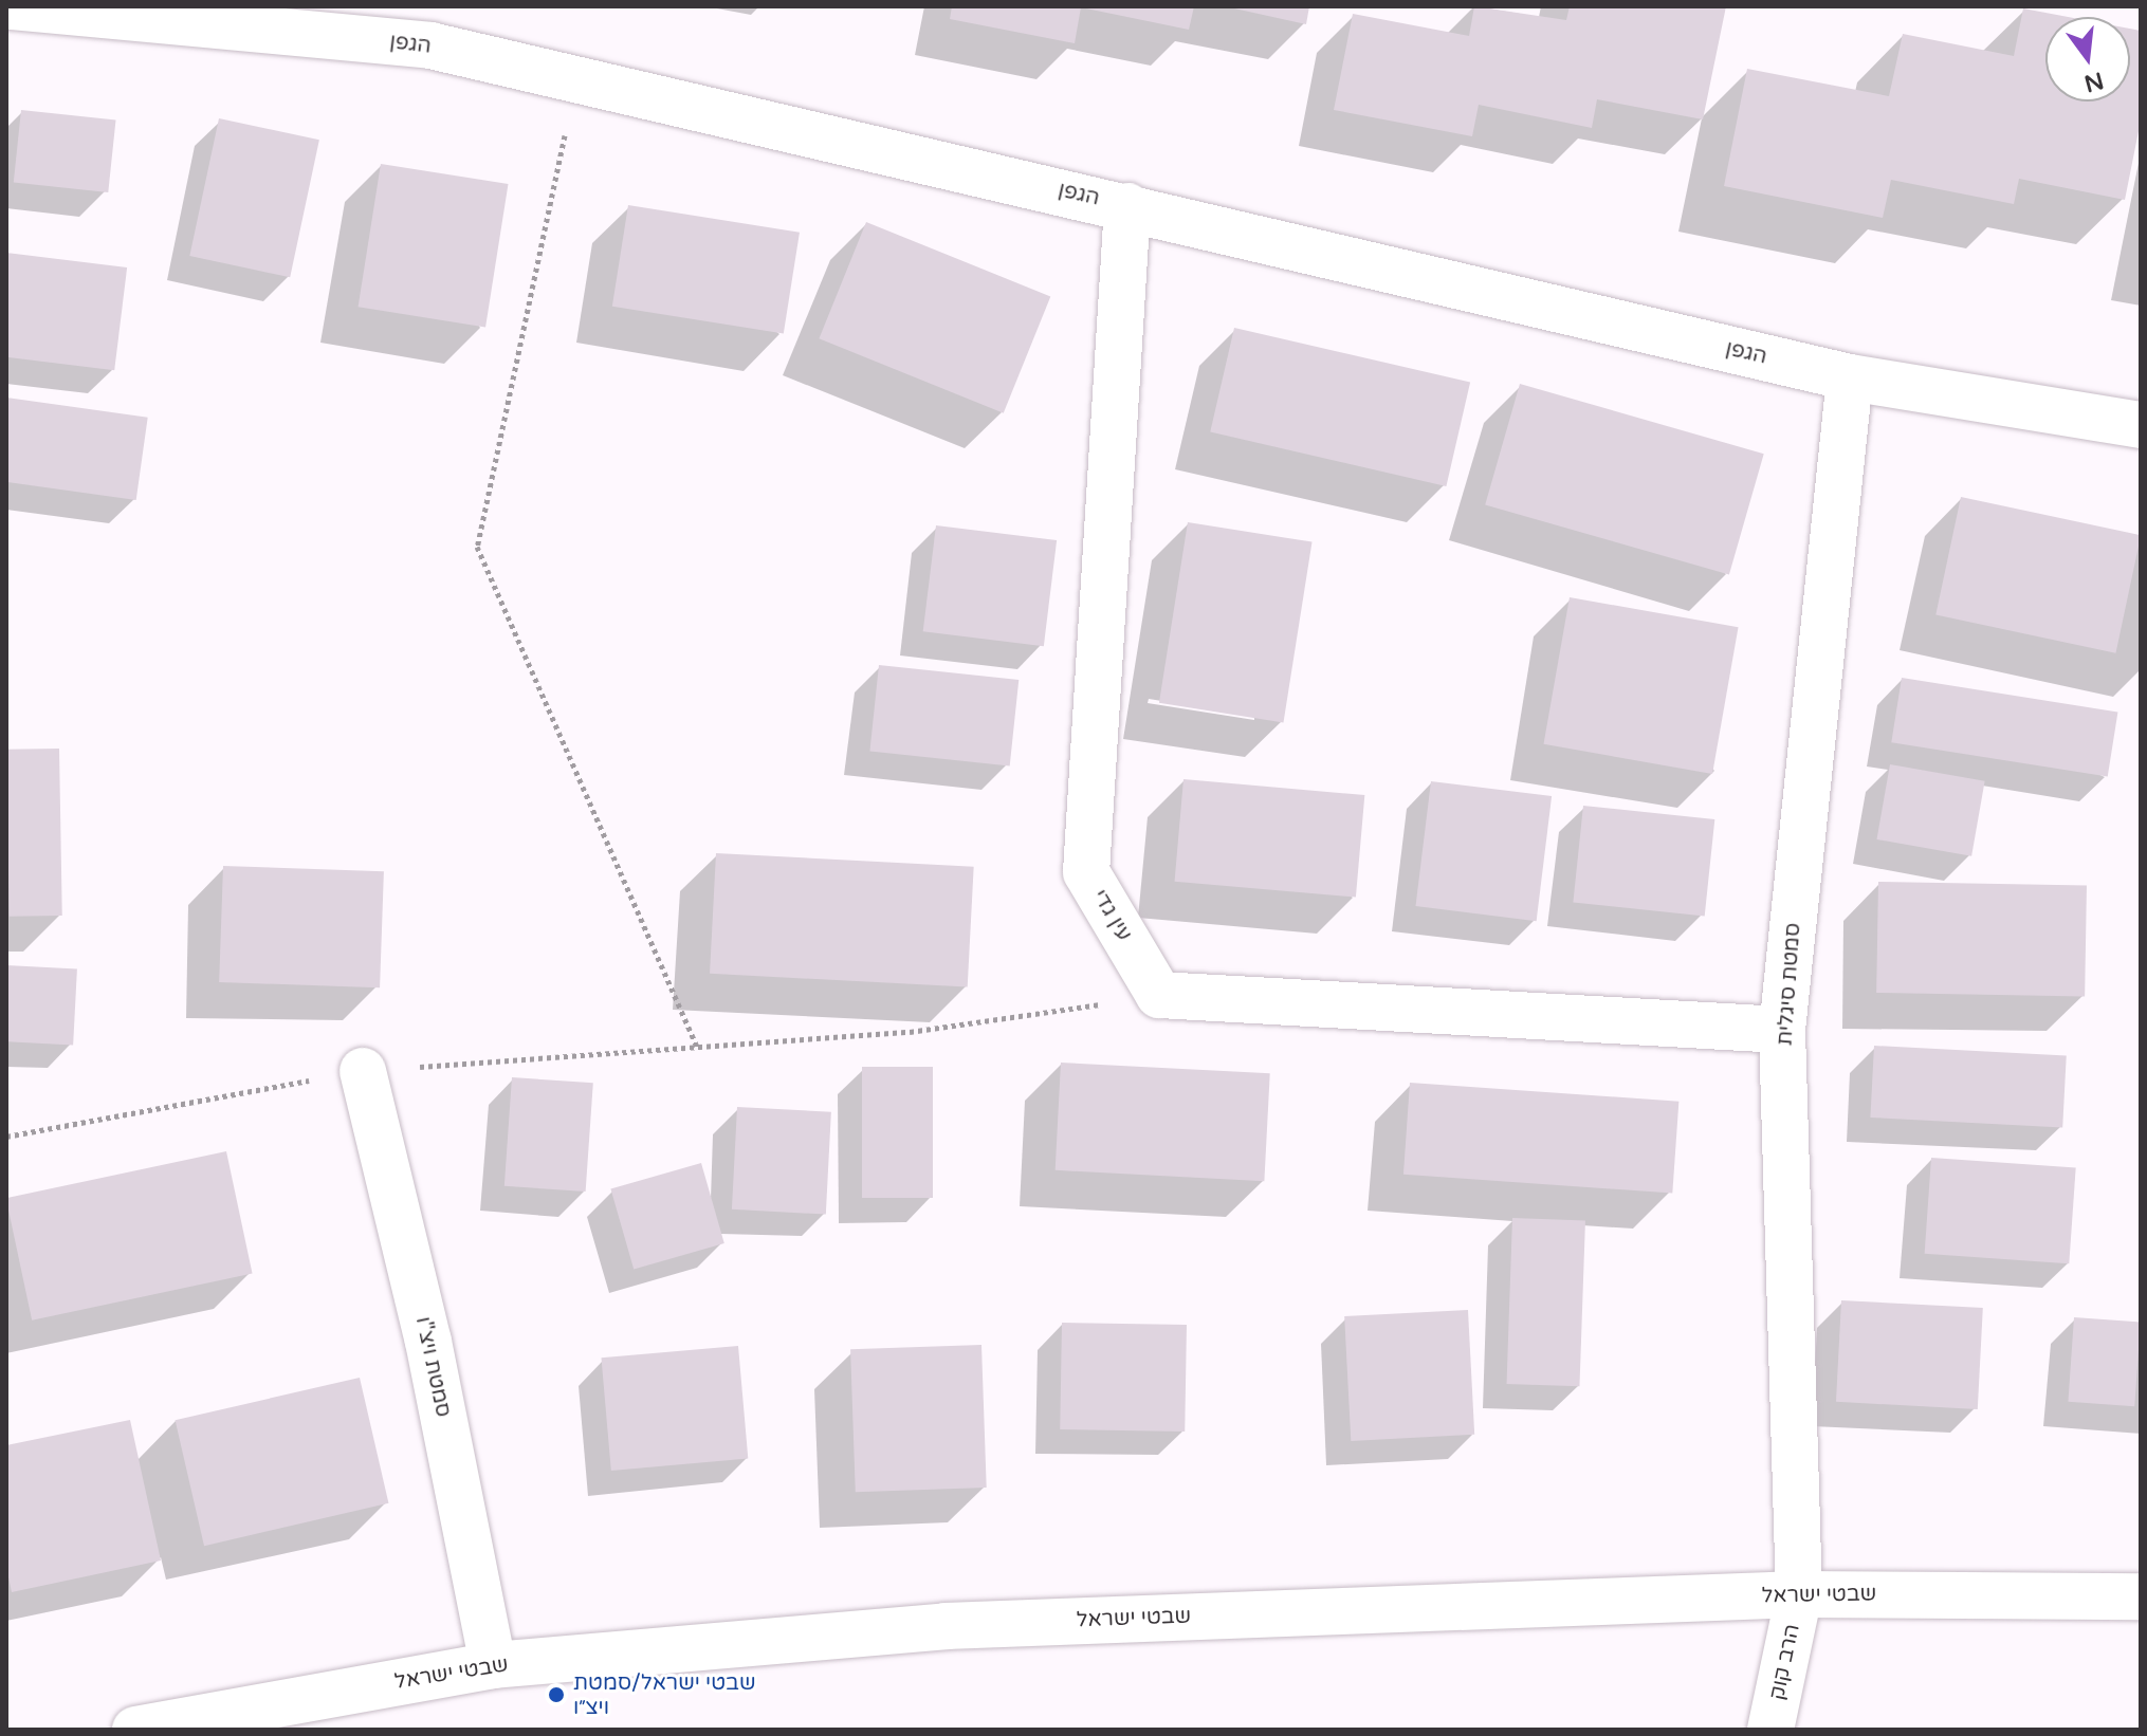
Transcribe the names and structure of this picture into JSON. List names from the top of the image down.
{
  "streets": {
    "street": [
      "הגפן",
      "עין גדי",
      "סמטת סיגלית",
      "סמטת ויצ\"ו",
      "שבטי ישראל",
      "הרב קוק"
    ]
  },
  "crossings": [
    ["הגפן", "עין גדי"],
    ["הגפן", "סמטת סיגלית"],
    ["סמטת סיגלית", "שבטי ישראל"],
    ["סמטת סיגלית", "הרב קוק"],
    ["סמטת ויצ\"ו", "שבטי ישראל"],
    ["שבטי ישראל", "הרב קוק"]
  ],
  "places": ["שבטי ישראל/סמטת ויצ״ו"],
  "north": "bottom"
}
